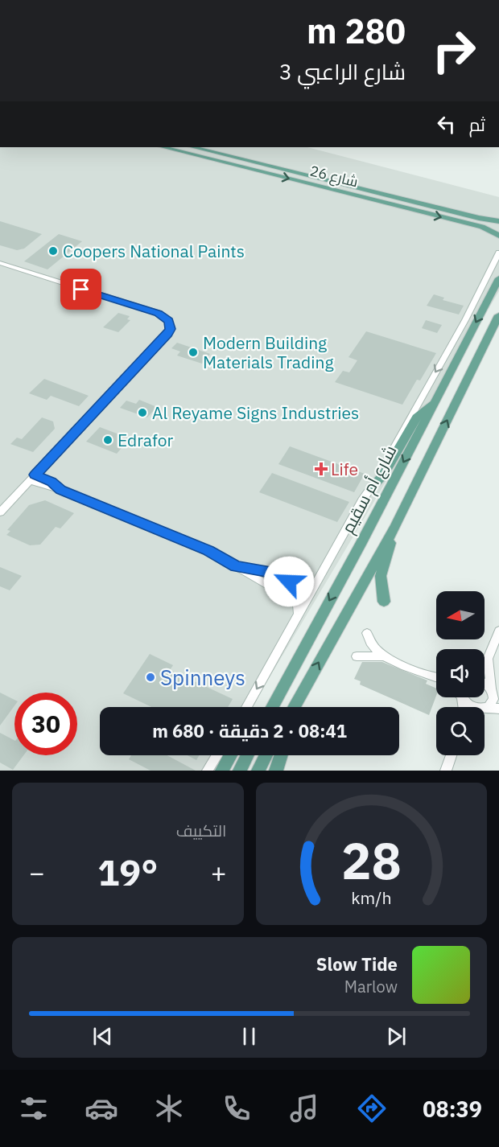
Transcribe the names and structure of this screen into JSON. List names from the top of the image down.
{
  "streets": {
    "main road": ["شارع 26", "شارع أم سقيم"]
  },
  "places": {
    "other": [
      "Coopers National Paints",
      "Modern Building Materials Trading",
      "Al Reyame Signs Industries",
      "Edrafor",
      "Spinneys"
    ],
    "health": ["Life"]
  },
  "north": "left",
  "page": {
    "turn": ["280 m", "شارع الراعبي 3"],
    "then": "ثم",
    "limit": "30",
    "trip": "08:41 · 2 دقيقة · 680 m",
    "tile": "التكييف",
    "heat": ["−", "19°", "+"],
    "song": ["Slow Tide", "Marlow"],
    "tabs": "08:39",
    "gauge": ["28", "km/h"]
  }
}
